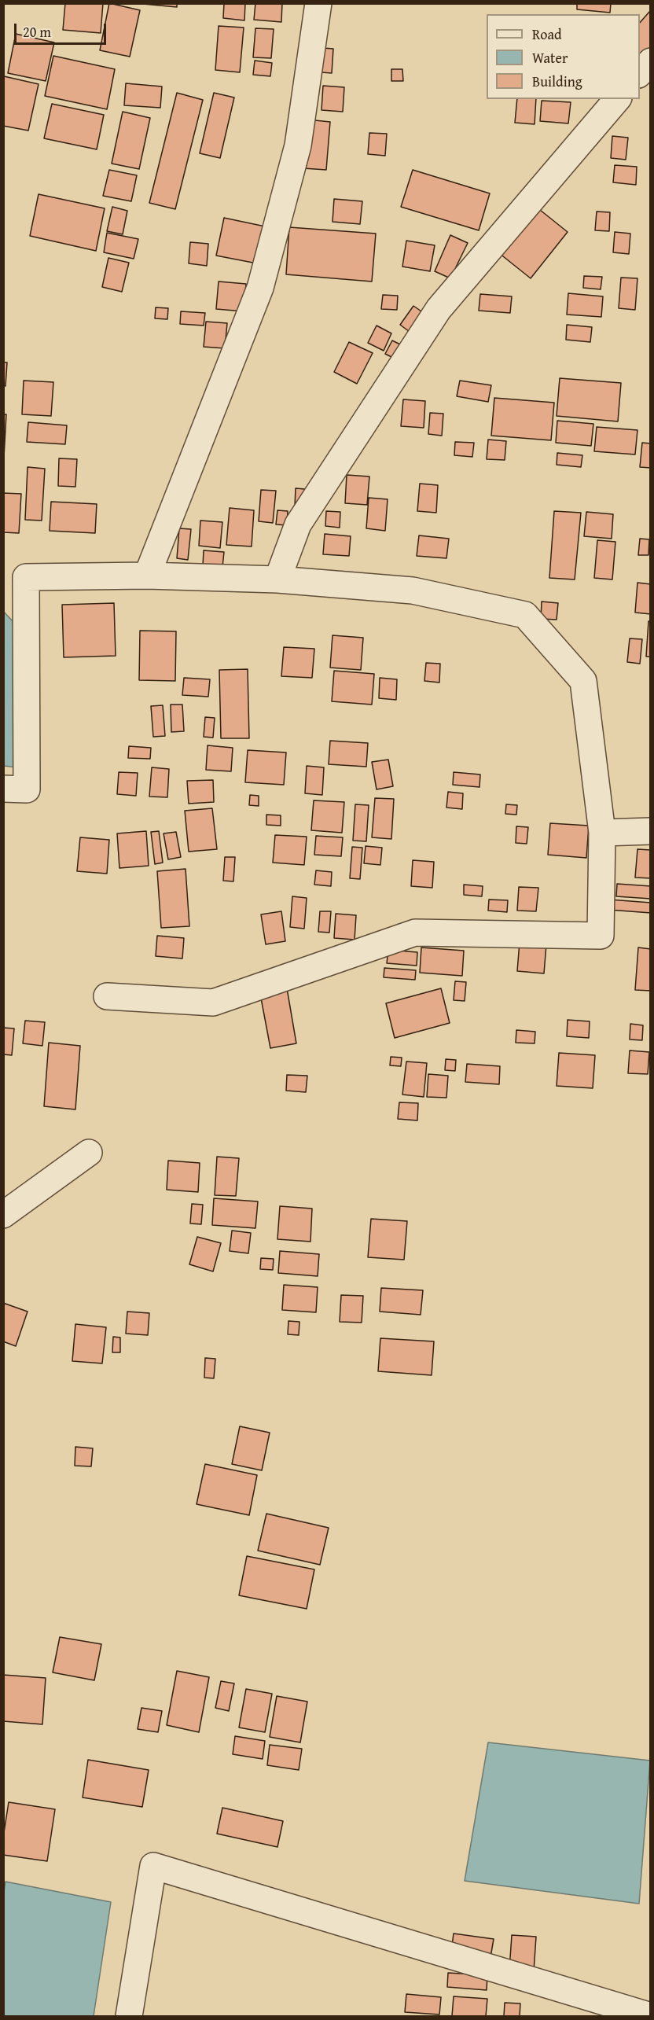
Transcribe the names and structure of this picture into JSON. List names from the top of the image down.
{
  "legend": ["Road", "Water", "Building"],
  "scale_bar": "20 m"
}
